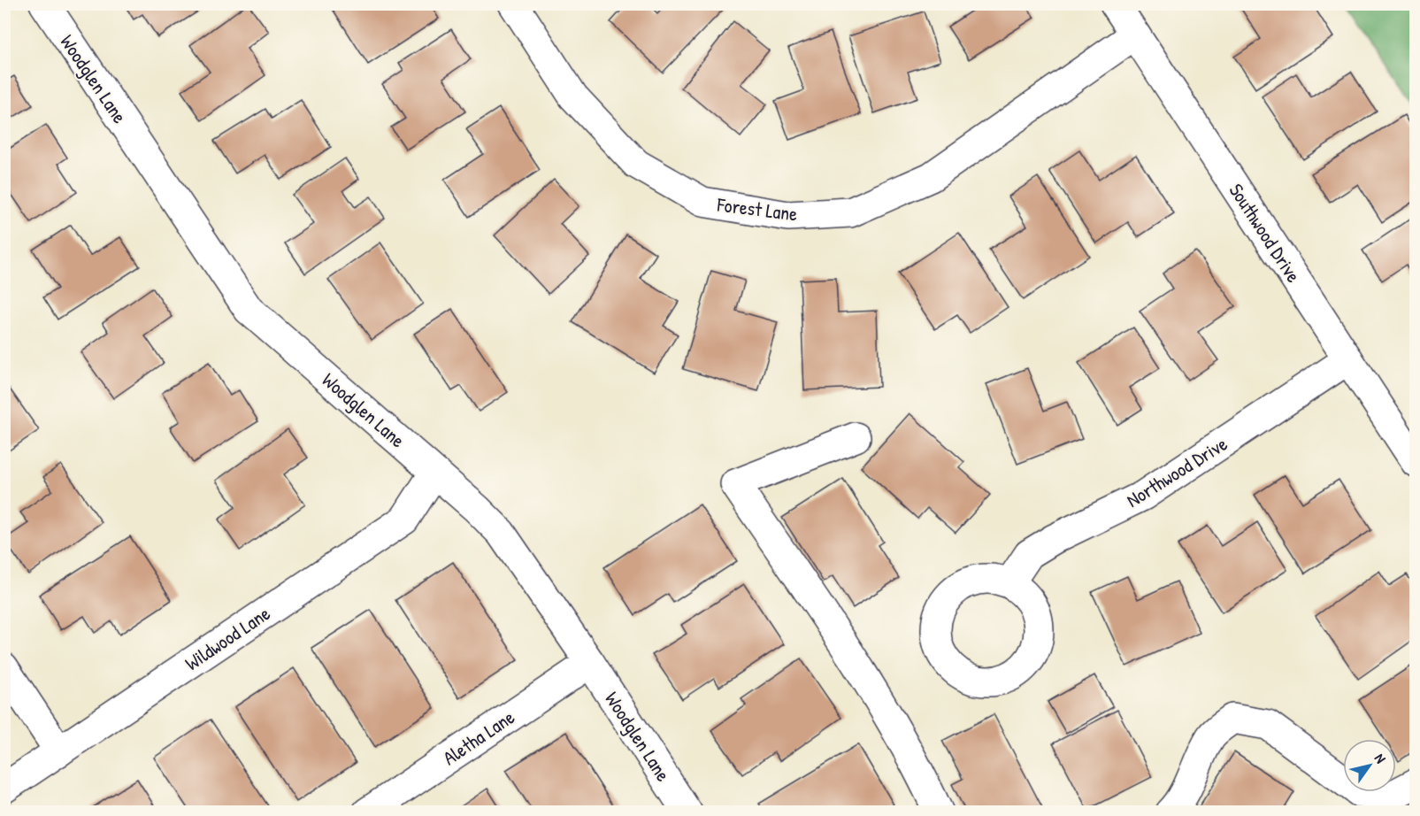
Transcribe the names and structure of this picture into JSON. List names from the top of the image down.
{
  "streets": {
    "street": [
      "Woodglen Lane",
      "Forest Lane",
      "Southwood Drive",
      "Northwood Drive",
      "Wildwood Lane",
      "Aletha Lane"
    ]
  },
  "crossings": [
    ["Woodglen Lane", "Wildwood Lane"],
    ["Woodglen Lane", "Aletha Lane"],
    ["Forest Lane", "Southwood Drive"],
    ["Southwood Drive", "Northwood Drive"]
  ],
  "north": "top right"
}
